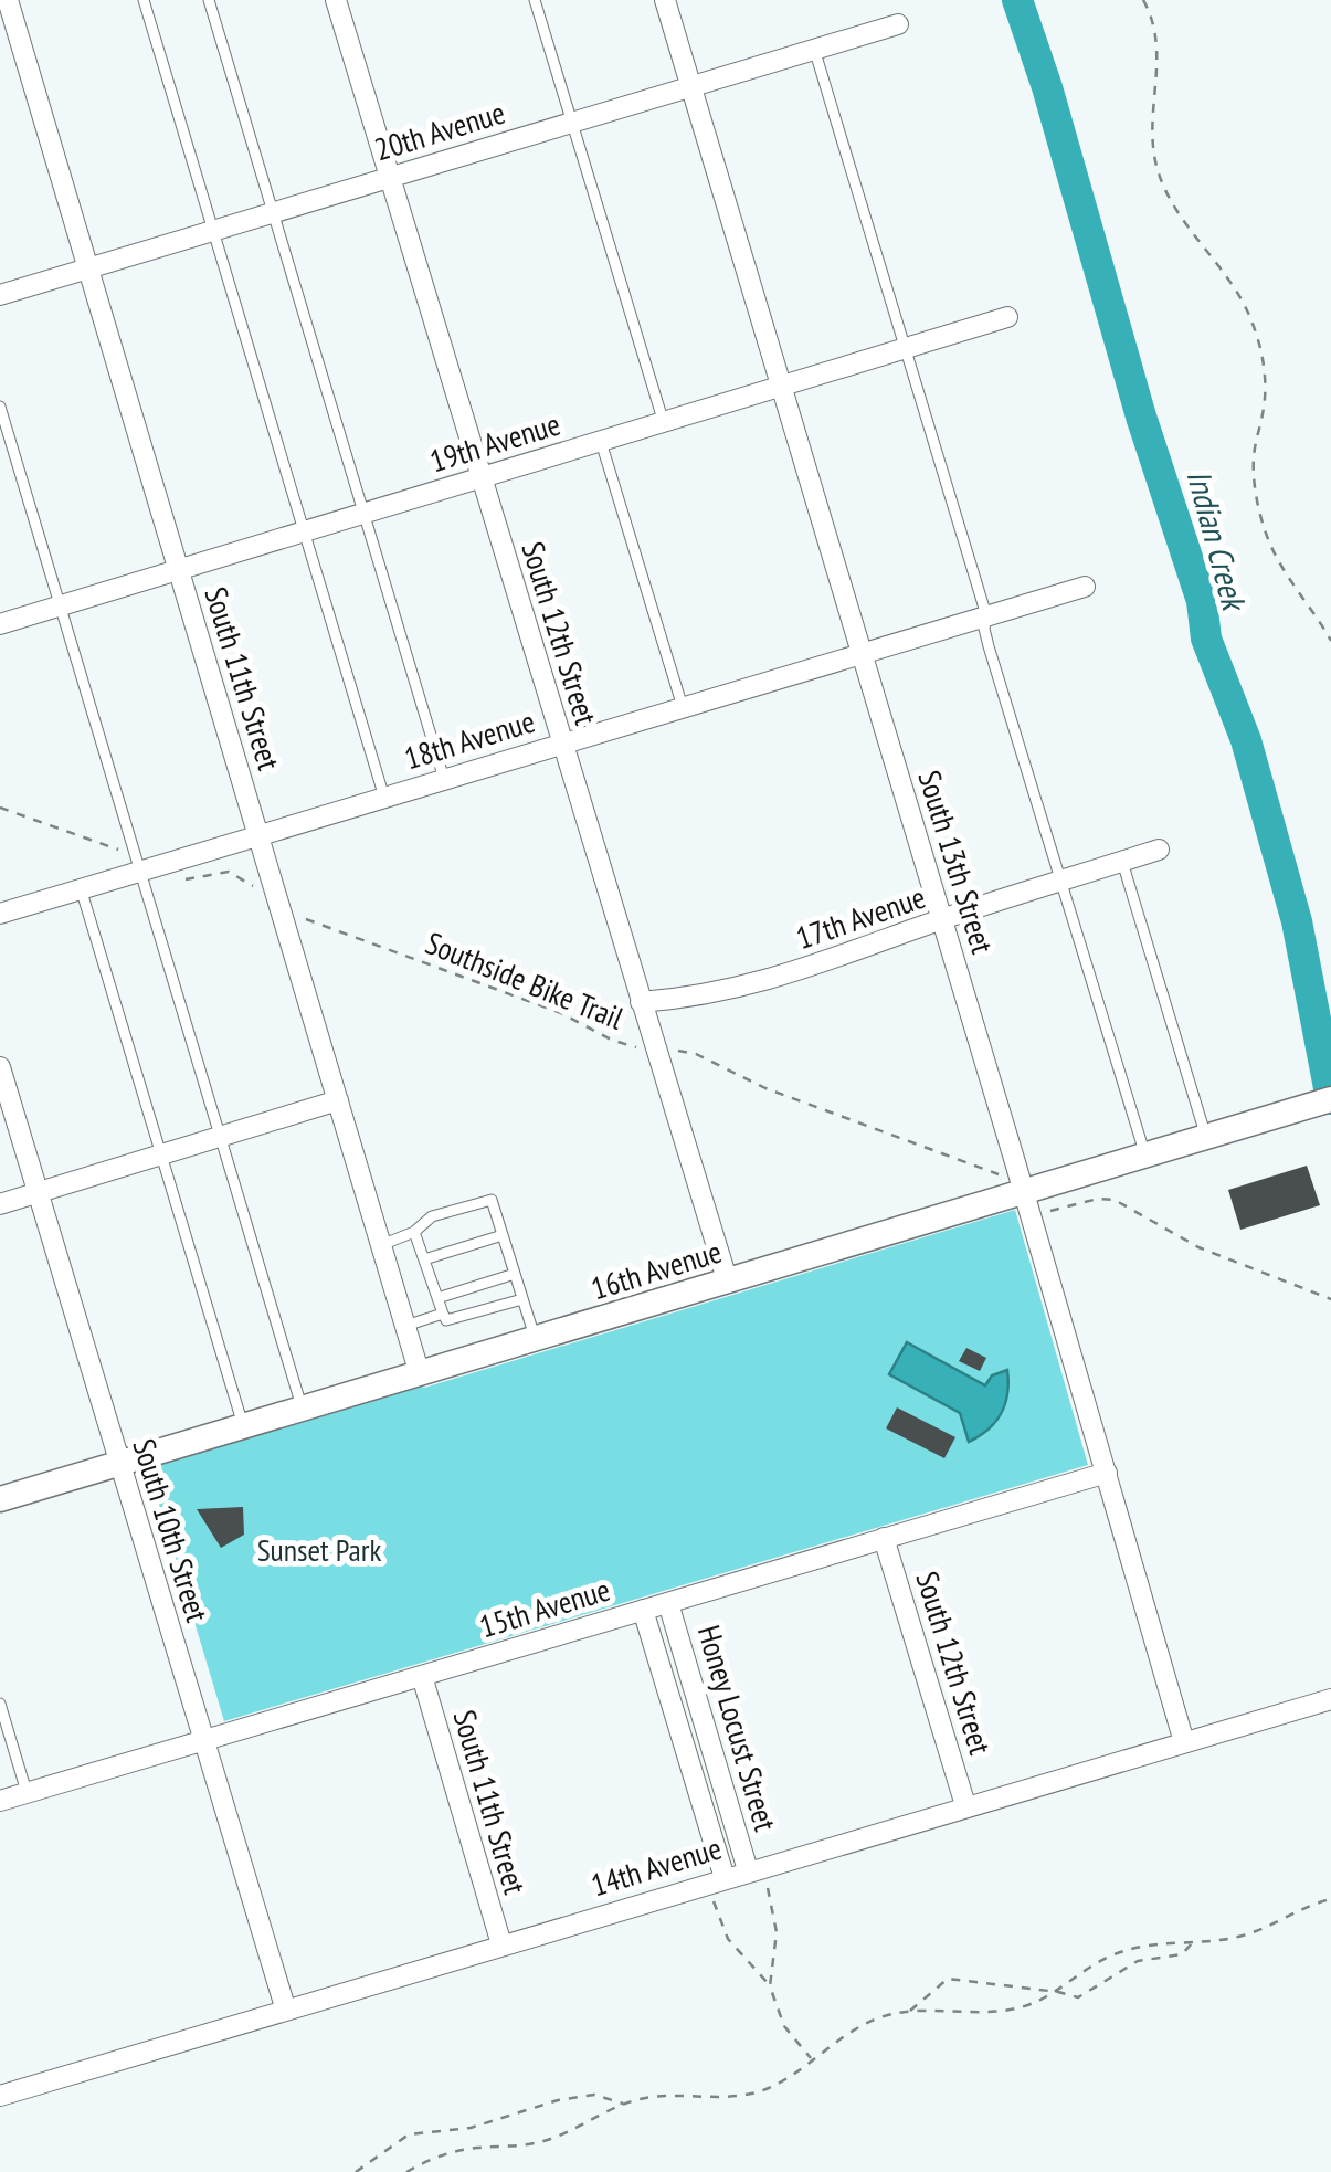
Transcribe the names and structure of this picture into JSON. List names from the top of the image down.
{
  "streets": {
    "street": [
      "20th Avenue",
      "19th Avenue",
      "South 12th Street",
      "South 11th Street",
      "18th Avenue",
      "South 13th Street",
      "17th Avenue",
      "16th Avenue",
      "South 10th Street",
      "15th Avenue",
      "Honey Locust Street",
      "14th Avenue"
    ],
    "path": ["Southside Bike Trail"]
  },
  "crossings": [
    ["20th Avenue", "South 12th Street"],
    ["20th Avenue", "South 11th Street"],
    ["20th Avenue", "South 13th Street"],
    ["19th Avenue", "South 12th Street"],
    ["19th Avenue", "South 11th Street"],
    ["19th Avenue", "South 13th Street"],
    ["South 12th Street", "18th Avenue"],
    ["South 12th Street", "17th Avenue"],
    ["South 12th Street", "Southside Bike Trail"],
    ["South 12th Street", "16th Avenue"],
    ["South 12th Street", "15th Avenue"],
    ["South 12th Street", "14th Avenue"],
    ["South 11th Street", "18th Avenue"],
    ["South 11th Street", "Southside Bike Trail"],
    ["South 11th Street", "16th Avenue"],
    ["South 11th Street", "15th Avenue"],
    ["South 11th Street", "14th Avenue"],
    ["18th Avenue", "South 13th Street"],
    ["South 13th Street", "17th Avenue"],
    ["South 13th Street", "16th Avenue"],
    ["South 13th Street", "15th Avenue"],
    ["South 13th Street", "14th Avenue"],
    ["16th Avenue", "South 10th Street"],
    ["South 10th Street", "15th Avenue"],
    ["South 10th Street", "14th Avenue"],
    ["15th Avenue", "Honey Locust Street"],
    ["Honey Locust Street", "14th Avenue"]
  ],
  "water": ["Indian Creek"],
  "parks": ["Sunset Park"]
}
